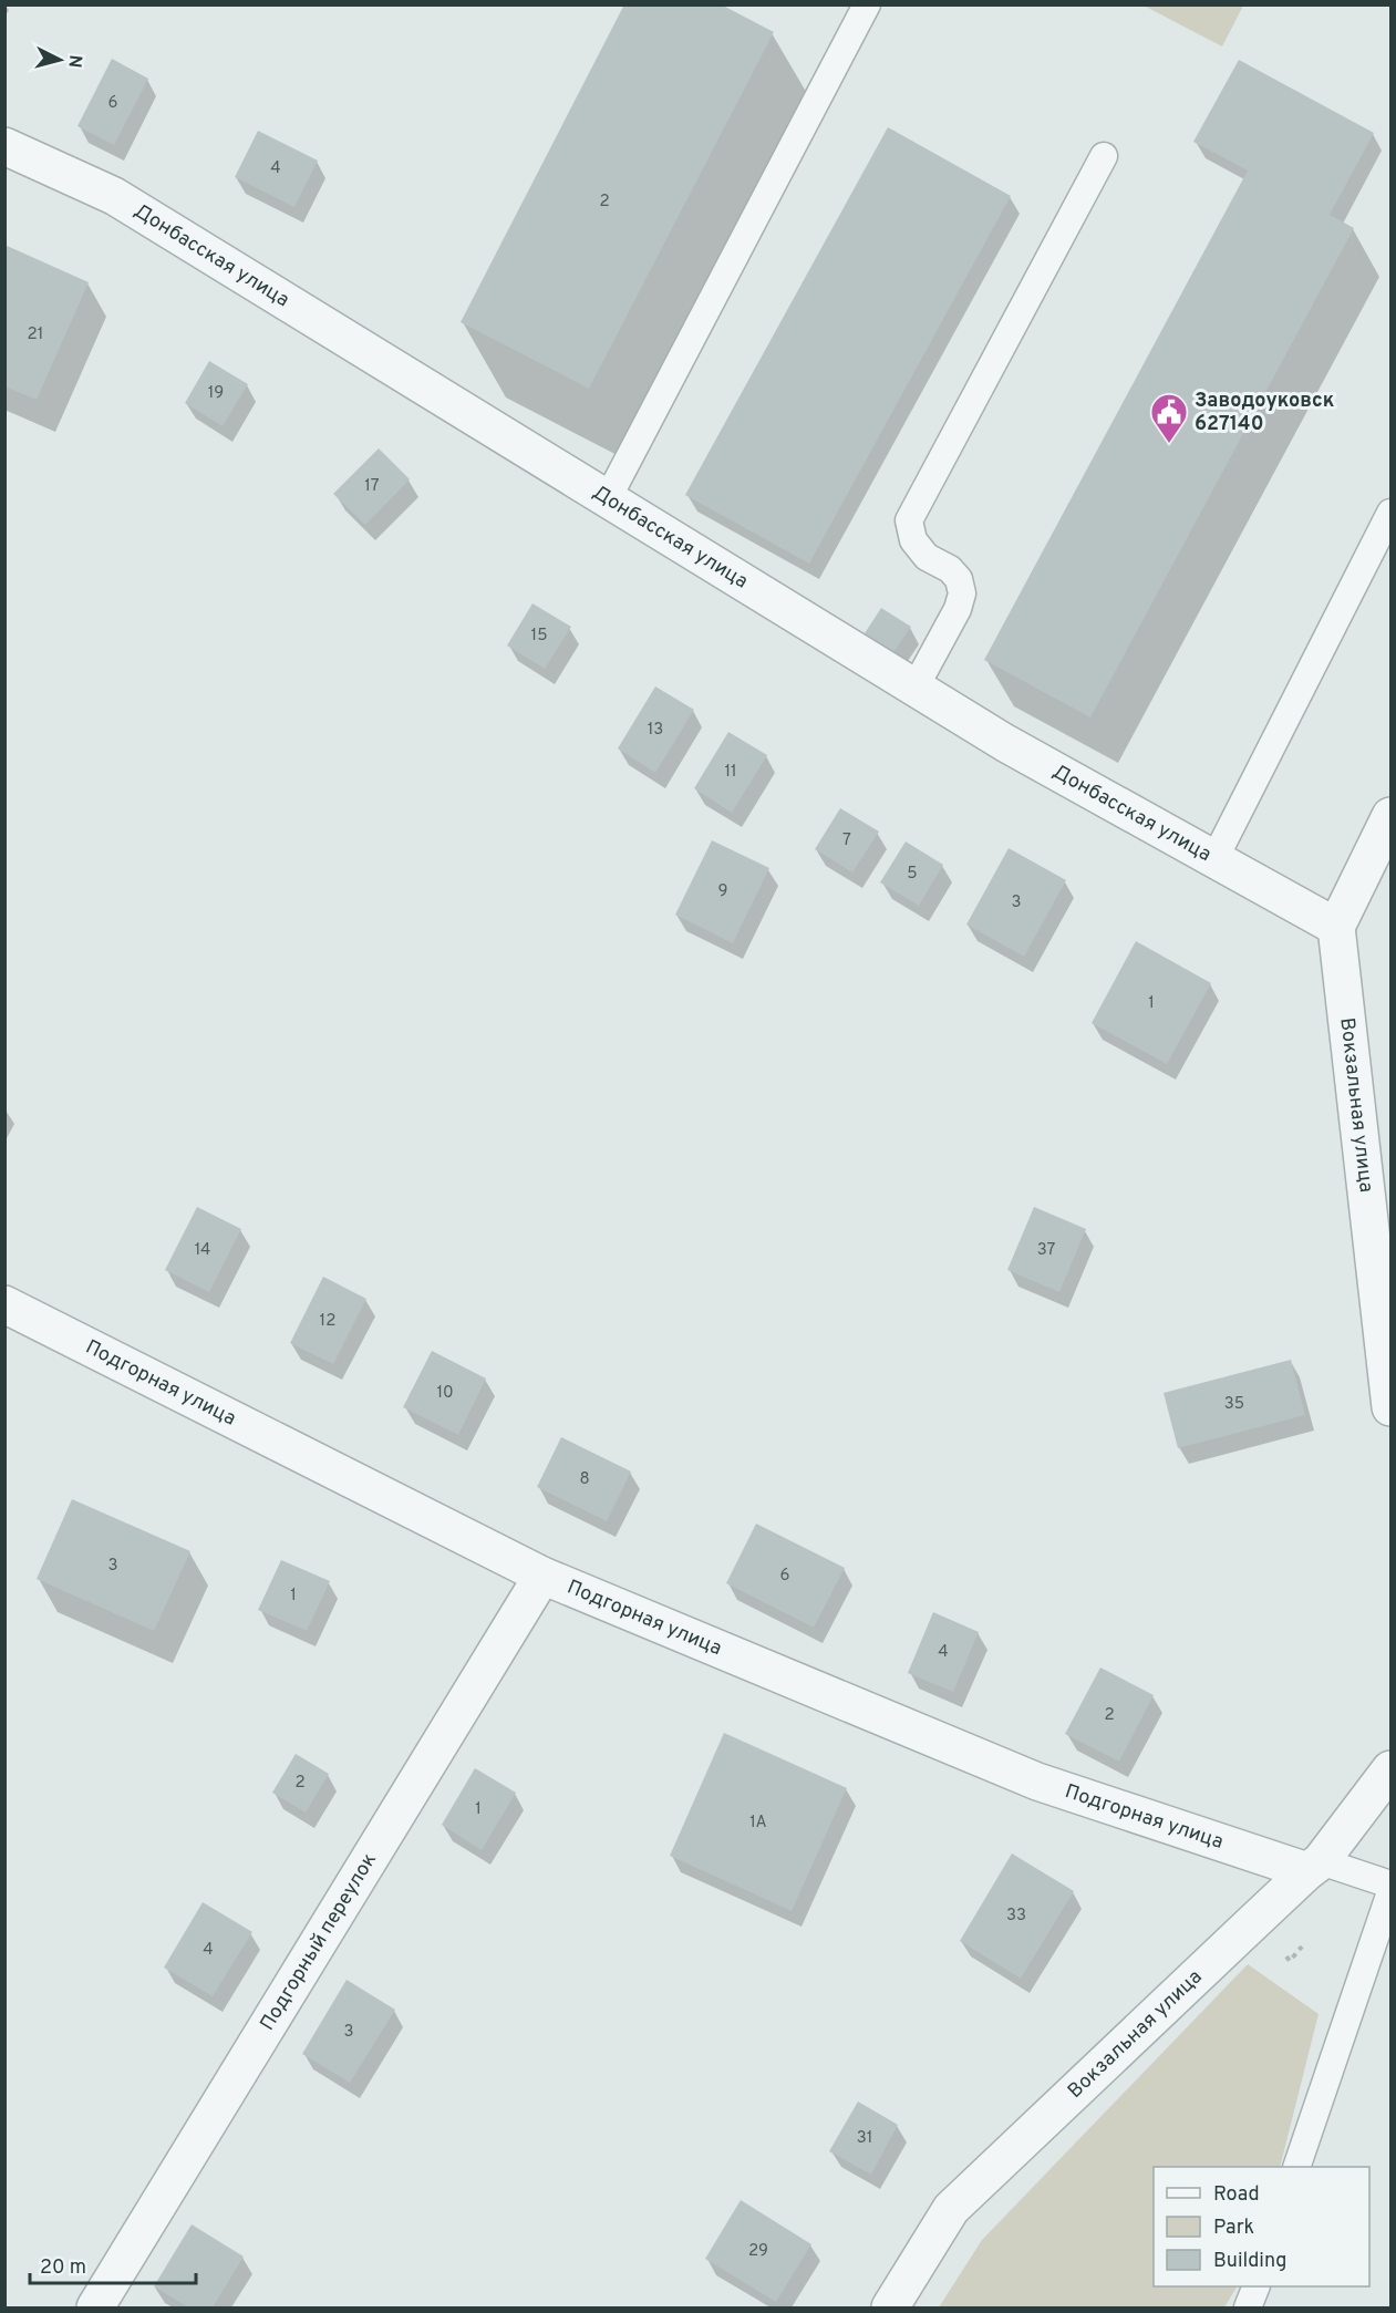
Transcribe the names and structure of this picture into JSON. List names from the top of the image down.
{
  "streets": {
    "street": [
      "Донбасская улица",
      "Вокзальная улица",
      "Подгорная улица",
      "Подгорный переулок"
    ]
  },
  "crossings": [
    ["Донбасская улица", "Вокзальная улица"],
    ["Вокзальная улица", "Подгорная улица"],
    ["Подгорная улица", "Подгорный переулок"]
  ],
  "places": {
    "public building": ["Заводоуковск 627140"]
  },
  "house_numbers": [
    "6",
    "4",
    "2",
    "21",
    "19",
    "17",
    "15",
    "13",
    "11",
    "7",
    "5",
    "9",
    "3",
    "1",
    "14",
    "37",
    "12",
    "10",
    "35",
    "8",
    "3",
    "6",
    "1",
    "4",
    "2",
    "2",
    "1",
    "1А",
    "33",
    "4",
    "3",
    "31",
    "29"
  ],
  "legend": ["Road", "Park", "Building"],
  "scale_bar": "20 m",
  "north": "right"
}
